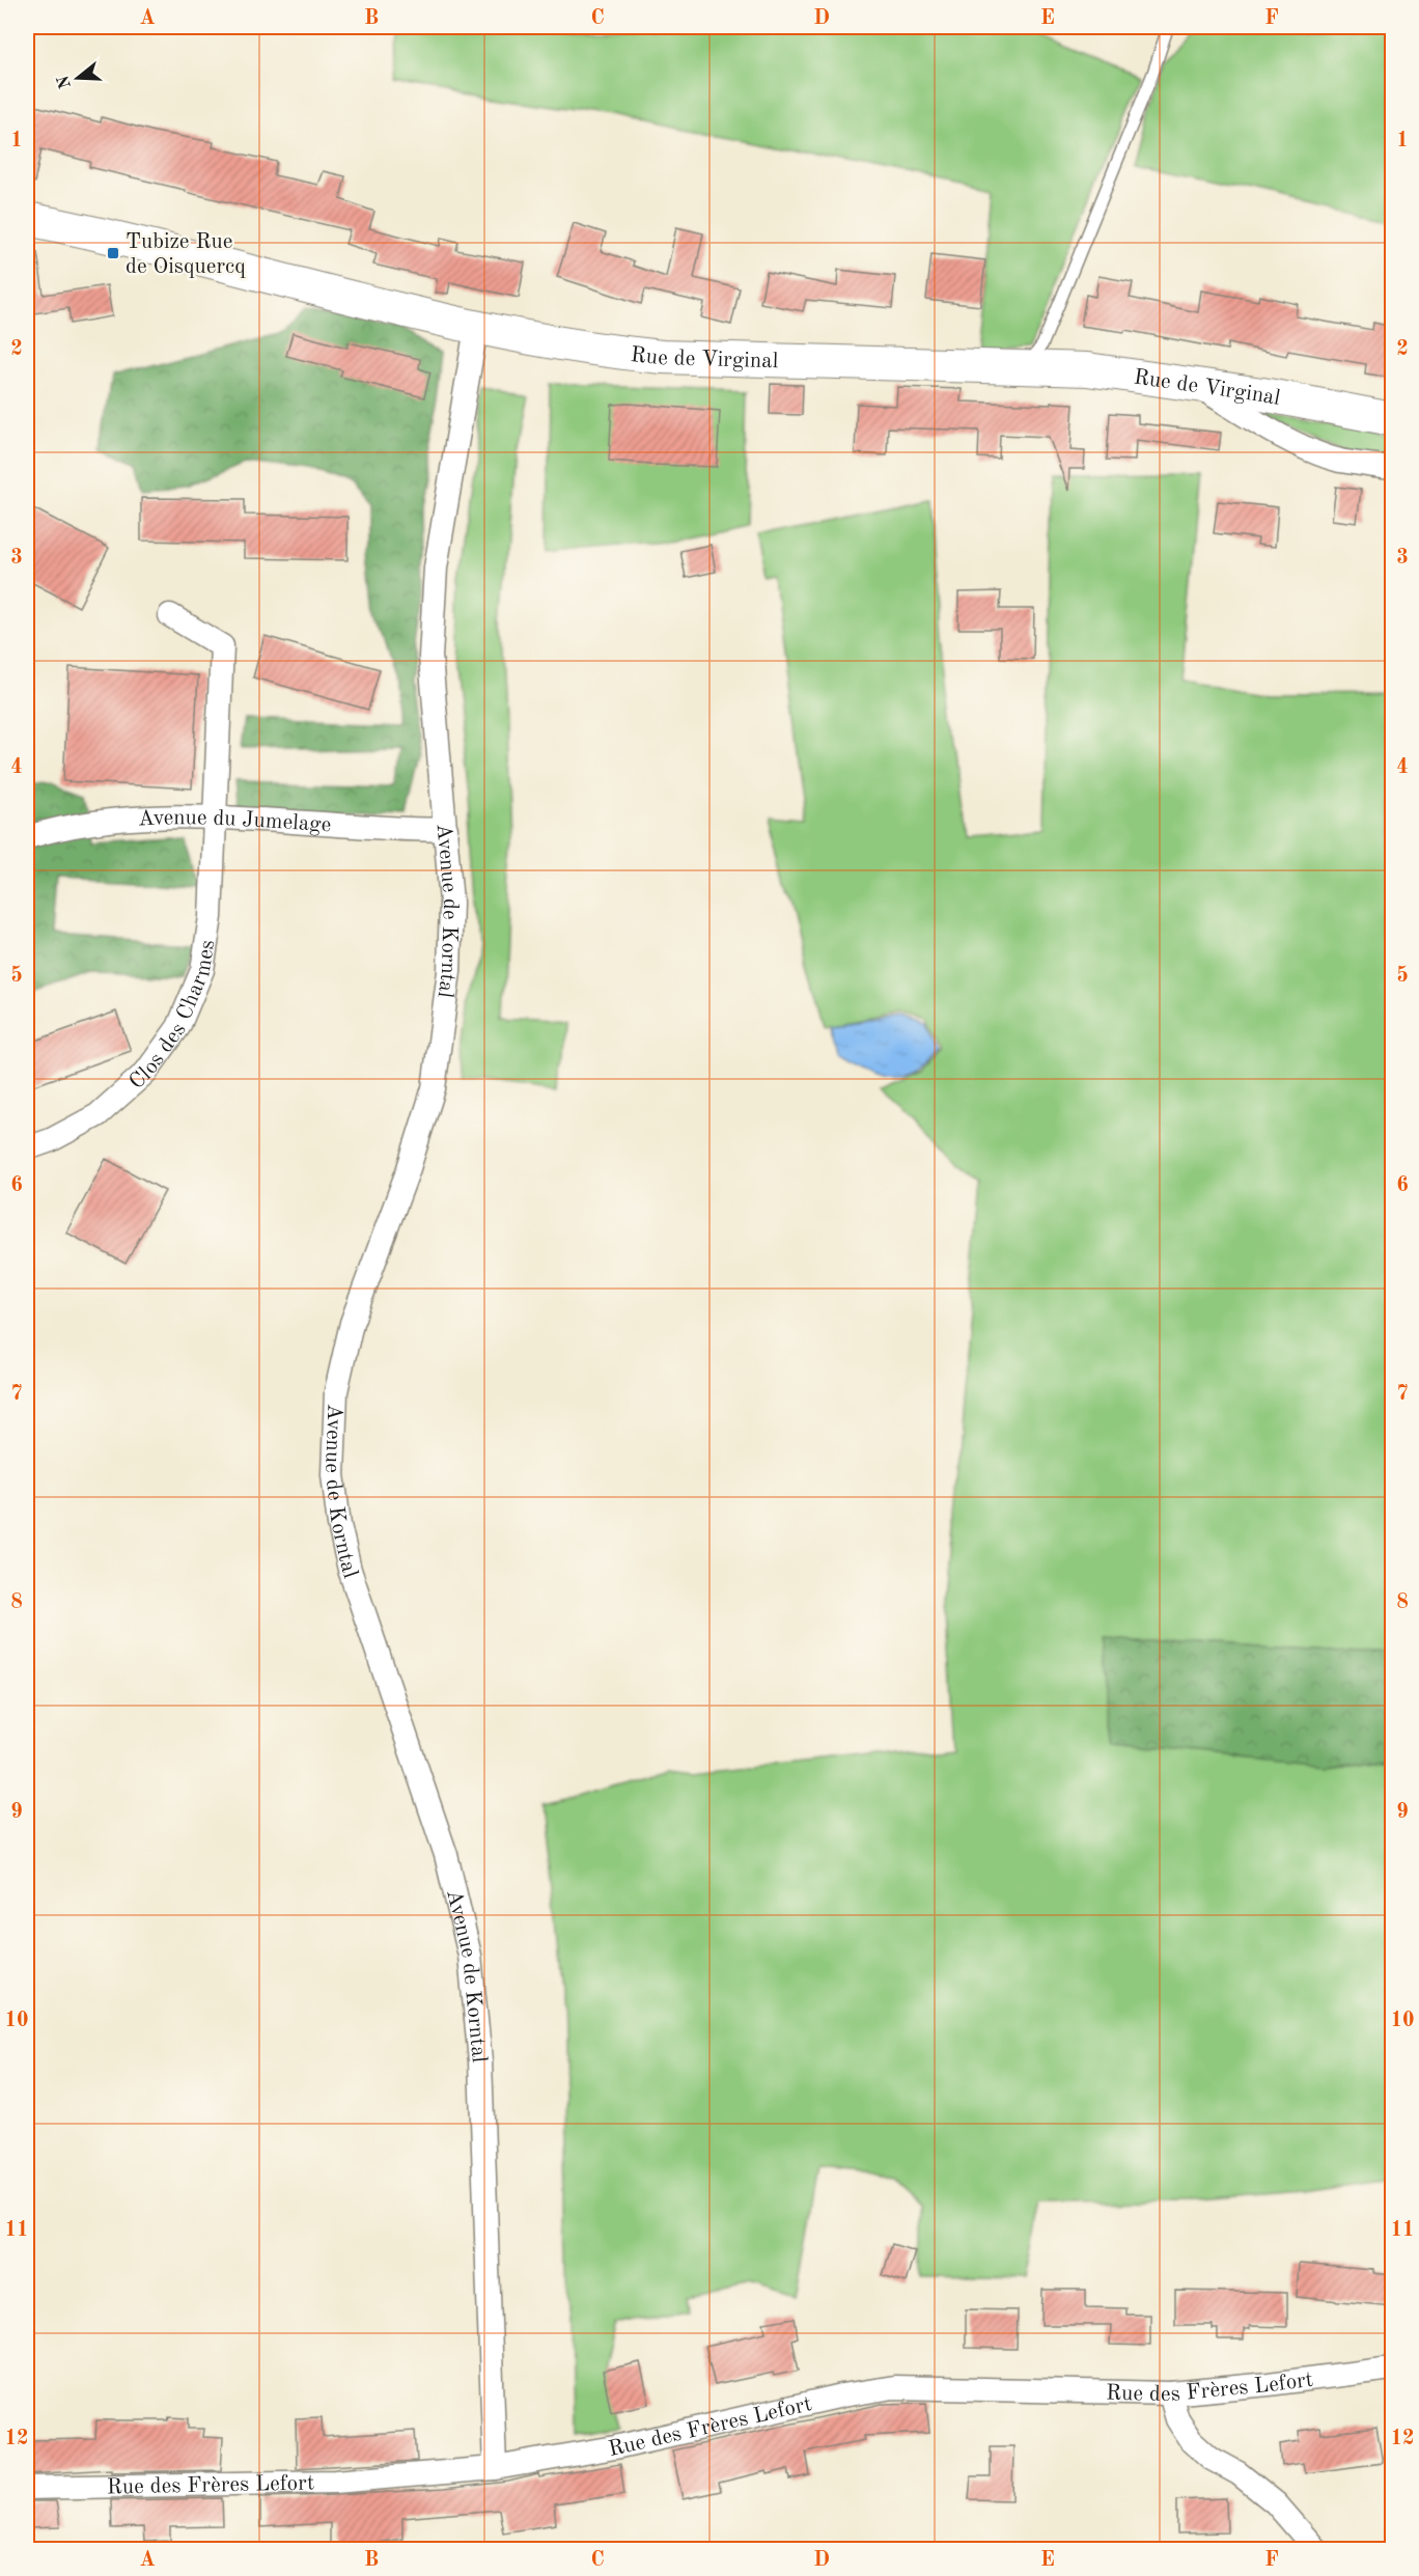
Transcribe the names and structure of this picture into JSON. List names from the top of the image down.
{
  "streets": {
    "street": [
      "Rue de Virginal",
      "Avenue du Jumelage",
      "Avenue de Korntal",
      "Clos des Charmes",
      "Rue des Frères Lefort"
    ]
  },
  "crossings": [
    ["Rue de Virginal", "Avenue de Korntal"],
    ["Avenue du Jumelage", "Avenue de Korntal"],
    ["Avenue du Jumelage", "Clos des Charmes"],
    ["Avenue de Korntal", "Rue des Frères Lefort"]
  ],
  "places": {
    "transit": ["Tubize Rue de Oisquercq"]
  },
  "north": "left",
  "grid": {
    "columns": [
      "A",
      "B",
      "C",
      "D",
      "E",
      "F"
    ],
    "rows": [
      "1",
      "2",
      "3",
      "4",
      "5",
      "6",
      "7",
      "8",
      "9",
      "10",
      "11",
      "12"
    ]
  }
}
